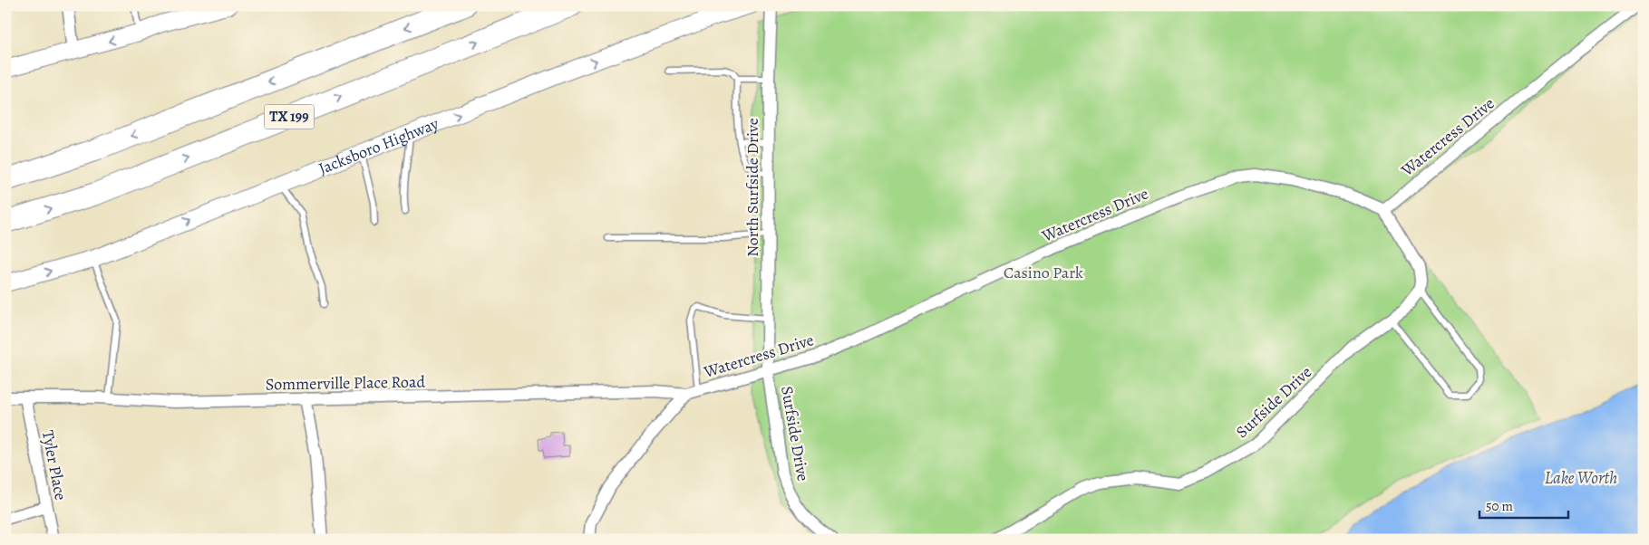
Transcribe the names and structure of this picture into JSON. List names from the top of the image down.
{
  "streets": {
    "highway": ["TX 199"],
    "main road": ["Jacksboro Highway"],
    "street": [
      "Watercress Drive",
      "North Surfside Drive",
      "Sommerville Place Road",
      "Surfside Drive",
      "Tyler Place"
    ]
  },
  "crossings": [
    ["Watercress Drive", "North Surfside Drive"],
    ["Watercress Drive", "Sommerville Place Road"],
    ["Watercress Drive", "Surfside Drive"],
    ["North Surfside Drive", "Surfside Drive"],
    ["Sommerville Place Road", "Tyler Place"]
  ],
  "one_way": ["Jacksboro Highway"],
  "water": ["Lake Worth"],
  "parks": ["Casino Park"],
  "scale_bar": "50 m"
}
